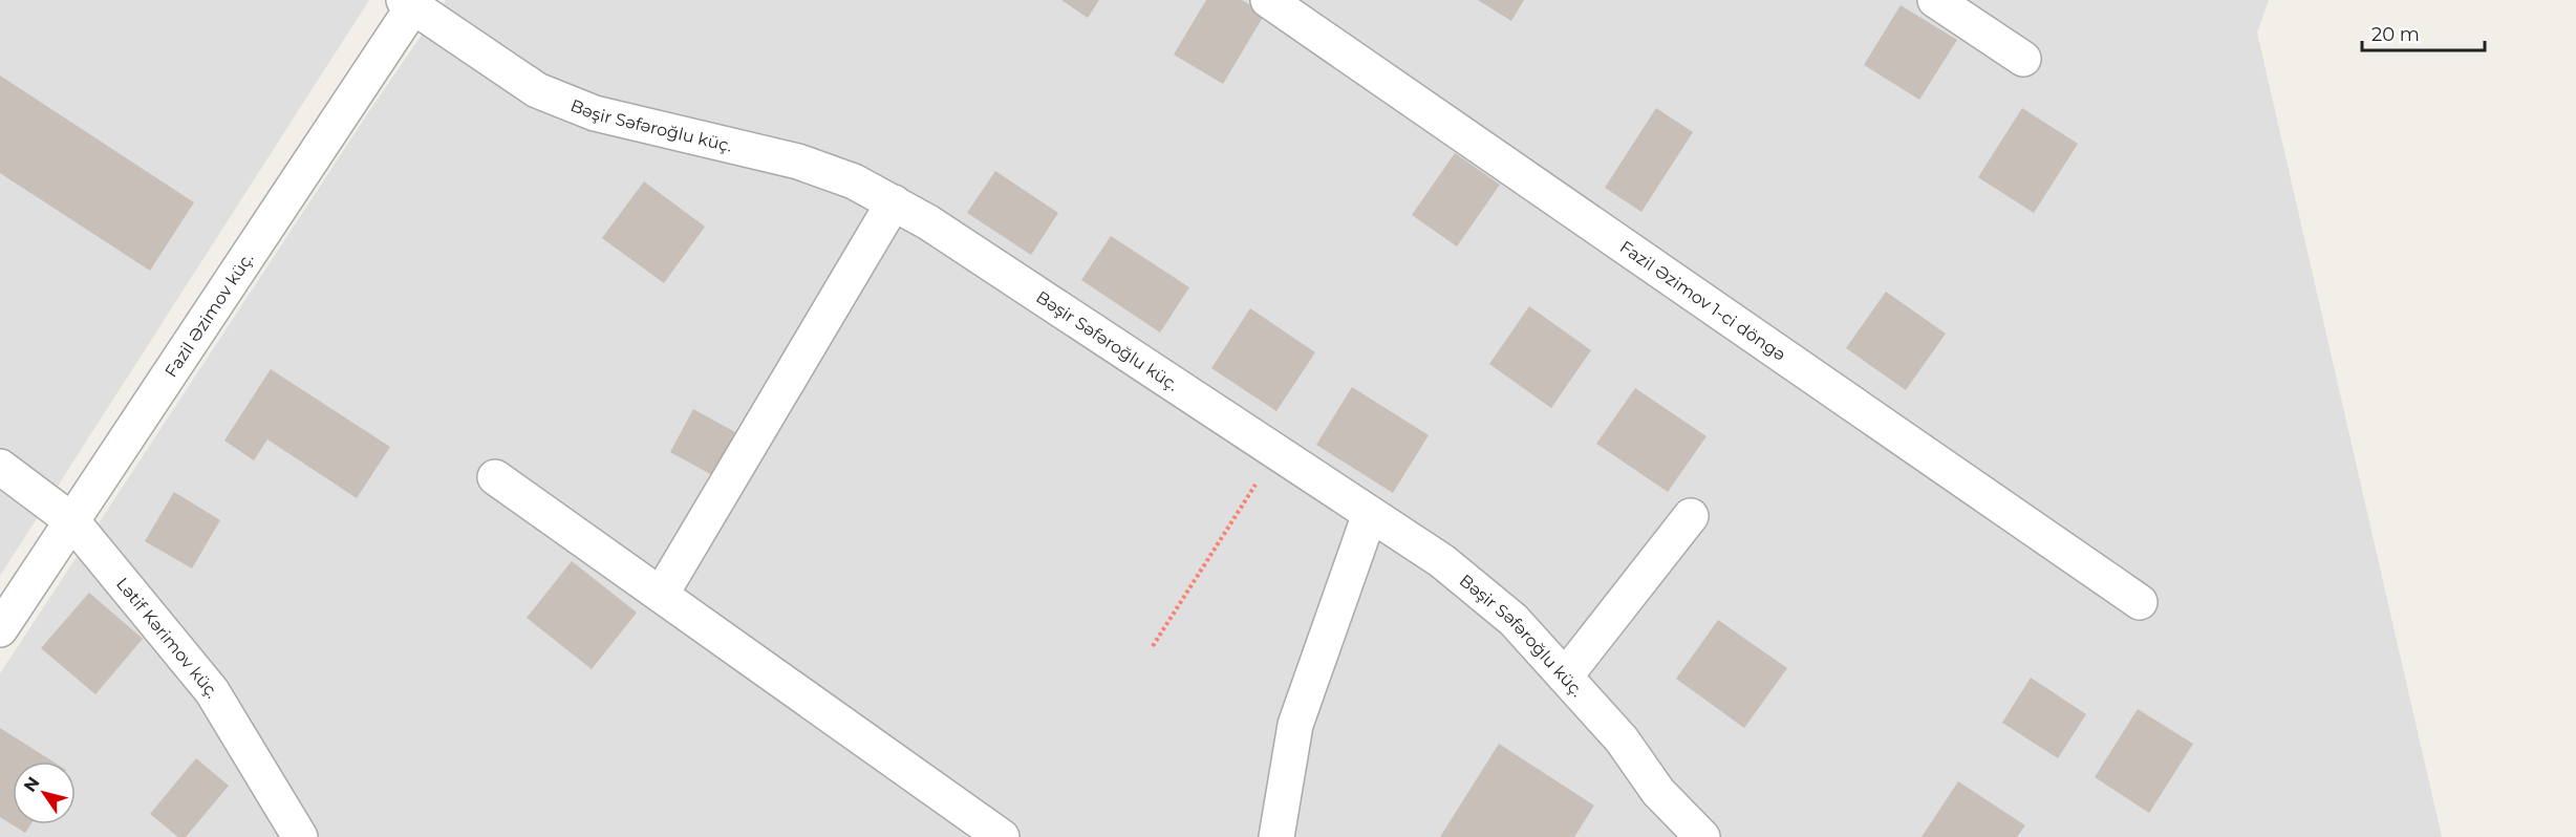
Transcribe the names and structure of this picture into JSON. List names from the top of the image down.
{
  "streets": {
    "street": [
      "Bəşir Səfəroğlu küç.",
      "Fazil Əzimov 1-ci döngə",
      "Fazil Əzimov küç.",
      "Lətif Kərimov küç."
    ]
  },
  "crossings": [
    ["Bəşir Səfəroğlu küç.", "Fazil Əzimov küç."],
    ["Fazil Əzimov küç.", "Lətif Kərimov küç."]
  ],
  "scale_bar": "20 m",
  "north": "top left"
}
